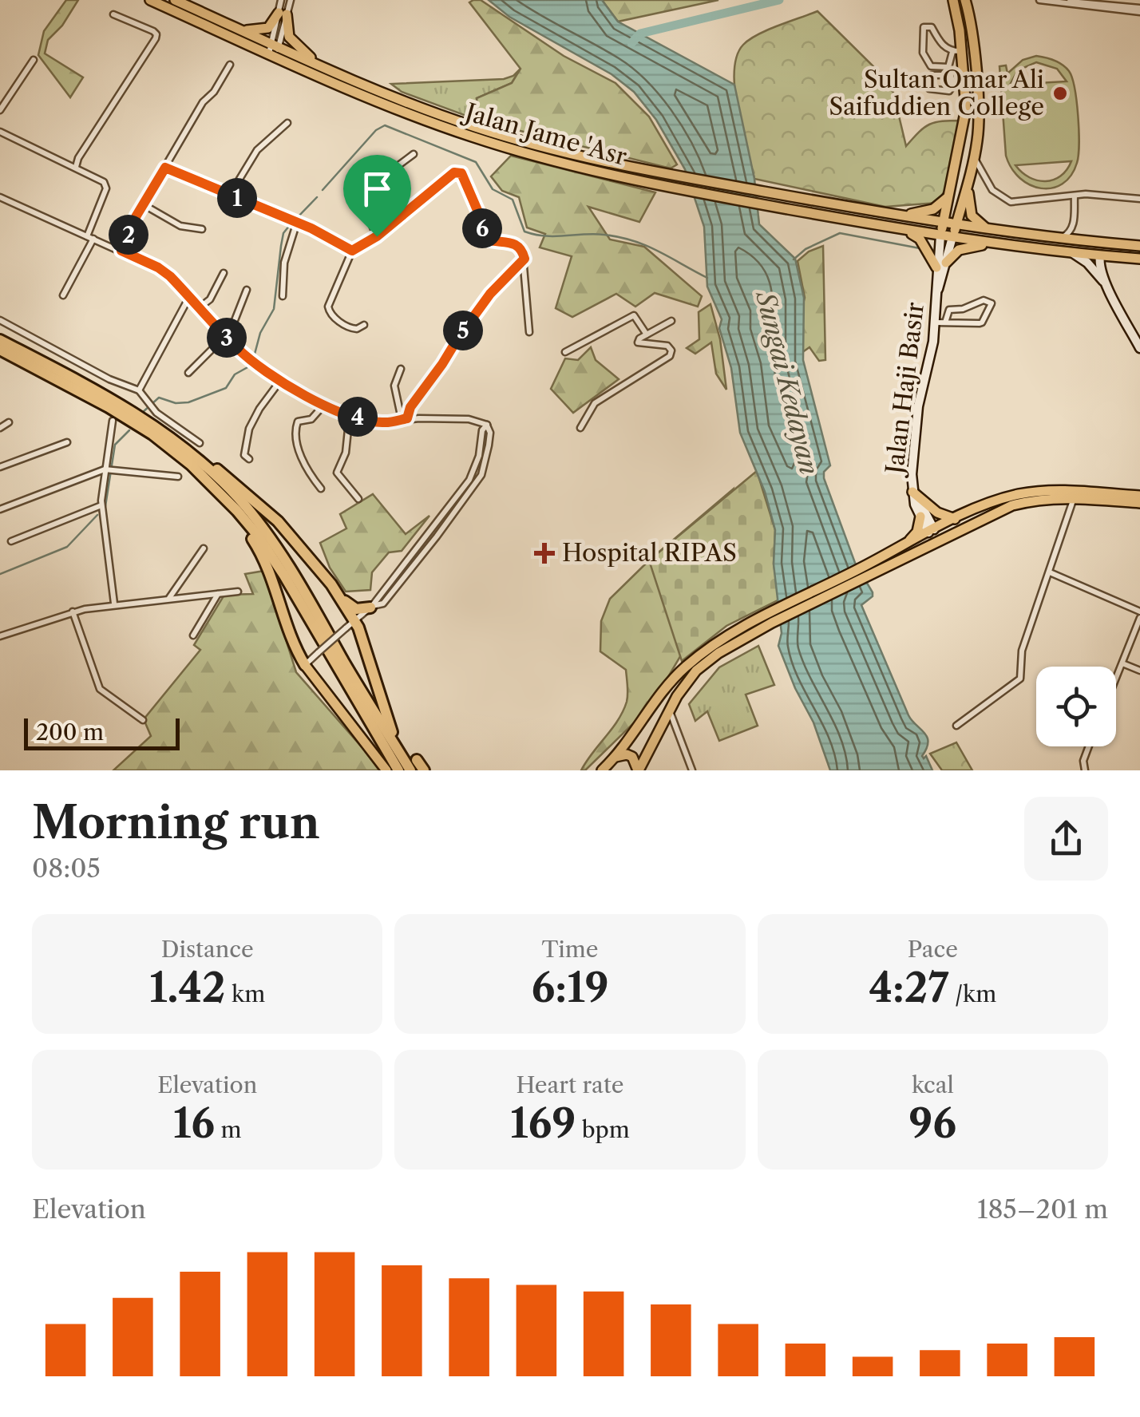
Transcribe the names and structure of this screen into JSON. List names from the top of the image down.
{
  "streets": {
    "main road": ["Jalan Jame 'Asr", "Jalan Haji Basir"]
  },
  "crossings": [
    ["Jalan Jame 'Asr", "Jalan Haji Basir"]
  ],
  "water": ["Sungai Kedayan"],
  "places": {
    "other": ["Sultan Omar Ali Saifuddien College"],
    "health": ["Hospital RIPAS"]
  },
  "scale_bar": "200 m",
  "page": {
    "pins": [
      "1",
      "6",
      "2",
      "5",
      "3",
      "4"
    ],
    "scale": "200 m",
    "heading": ["Morning run", "08:05"],
    "stats": [
      ["Distance", "1.42 km"],
      ["Time", "6:19"],
      ["Pace", "4:27 /km"],
      ["Elevation", "16 m"],
      ["Heart rate", "169 bpm"],
      ["kcal", "96"]
    ],
    "chart": ["Elevation", "185–201 m"]
  }
}
